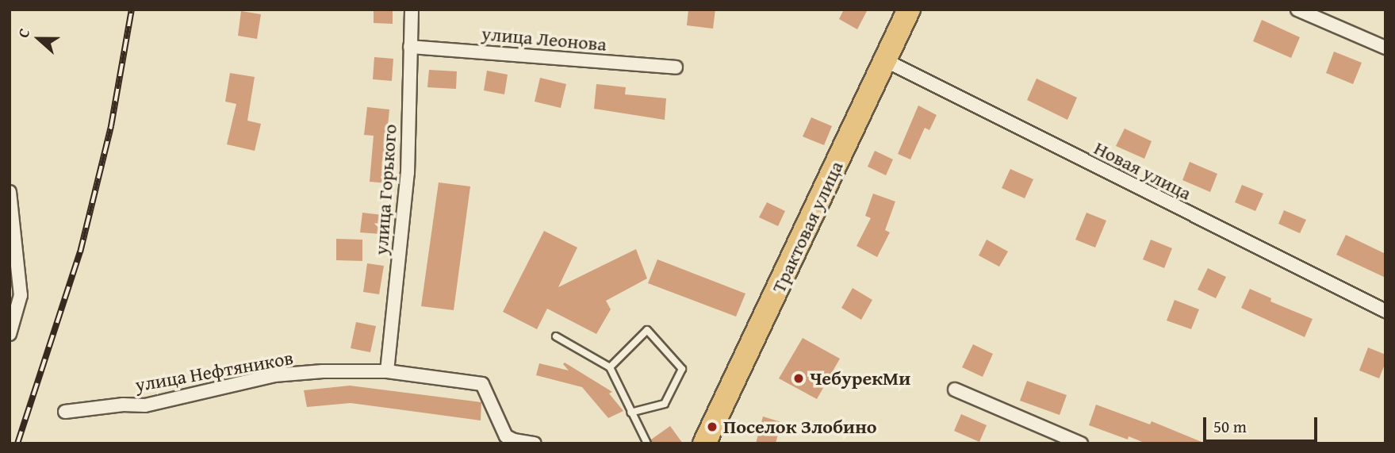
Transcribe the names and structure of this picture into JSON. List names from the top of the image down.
{
  "streets": {
    "highway": ["Трактовая улица"],
    "street": [
      "улица Леонова",
      "Новая улица",
      "улица Горького",
      "улица Нефтяников"
    ]
  },
  "crossings": [
    ["улица Леонова", "улица Горького"],
    ["Новая улица", "Трактовая улица"],
    ["улица Горького", "улица Нефтяников"]
  ],
  "places": ["ЧебурекМи", "Поселок Злобино"],
  "scale_bar": "50 m",
  "north": "left"
}
